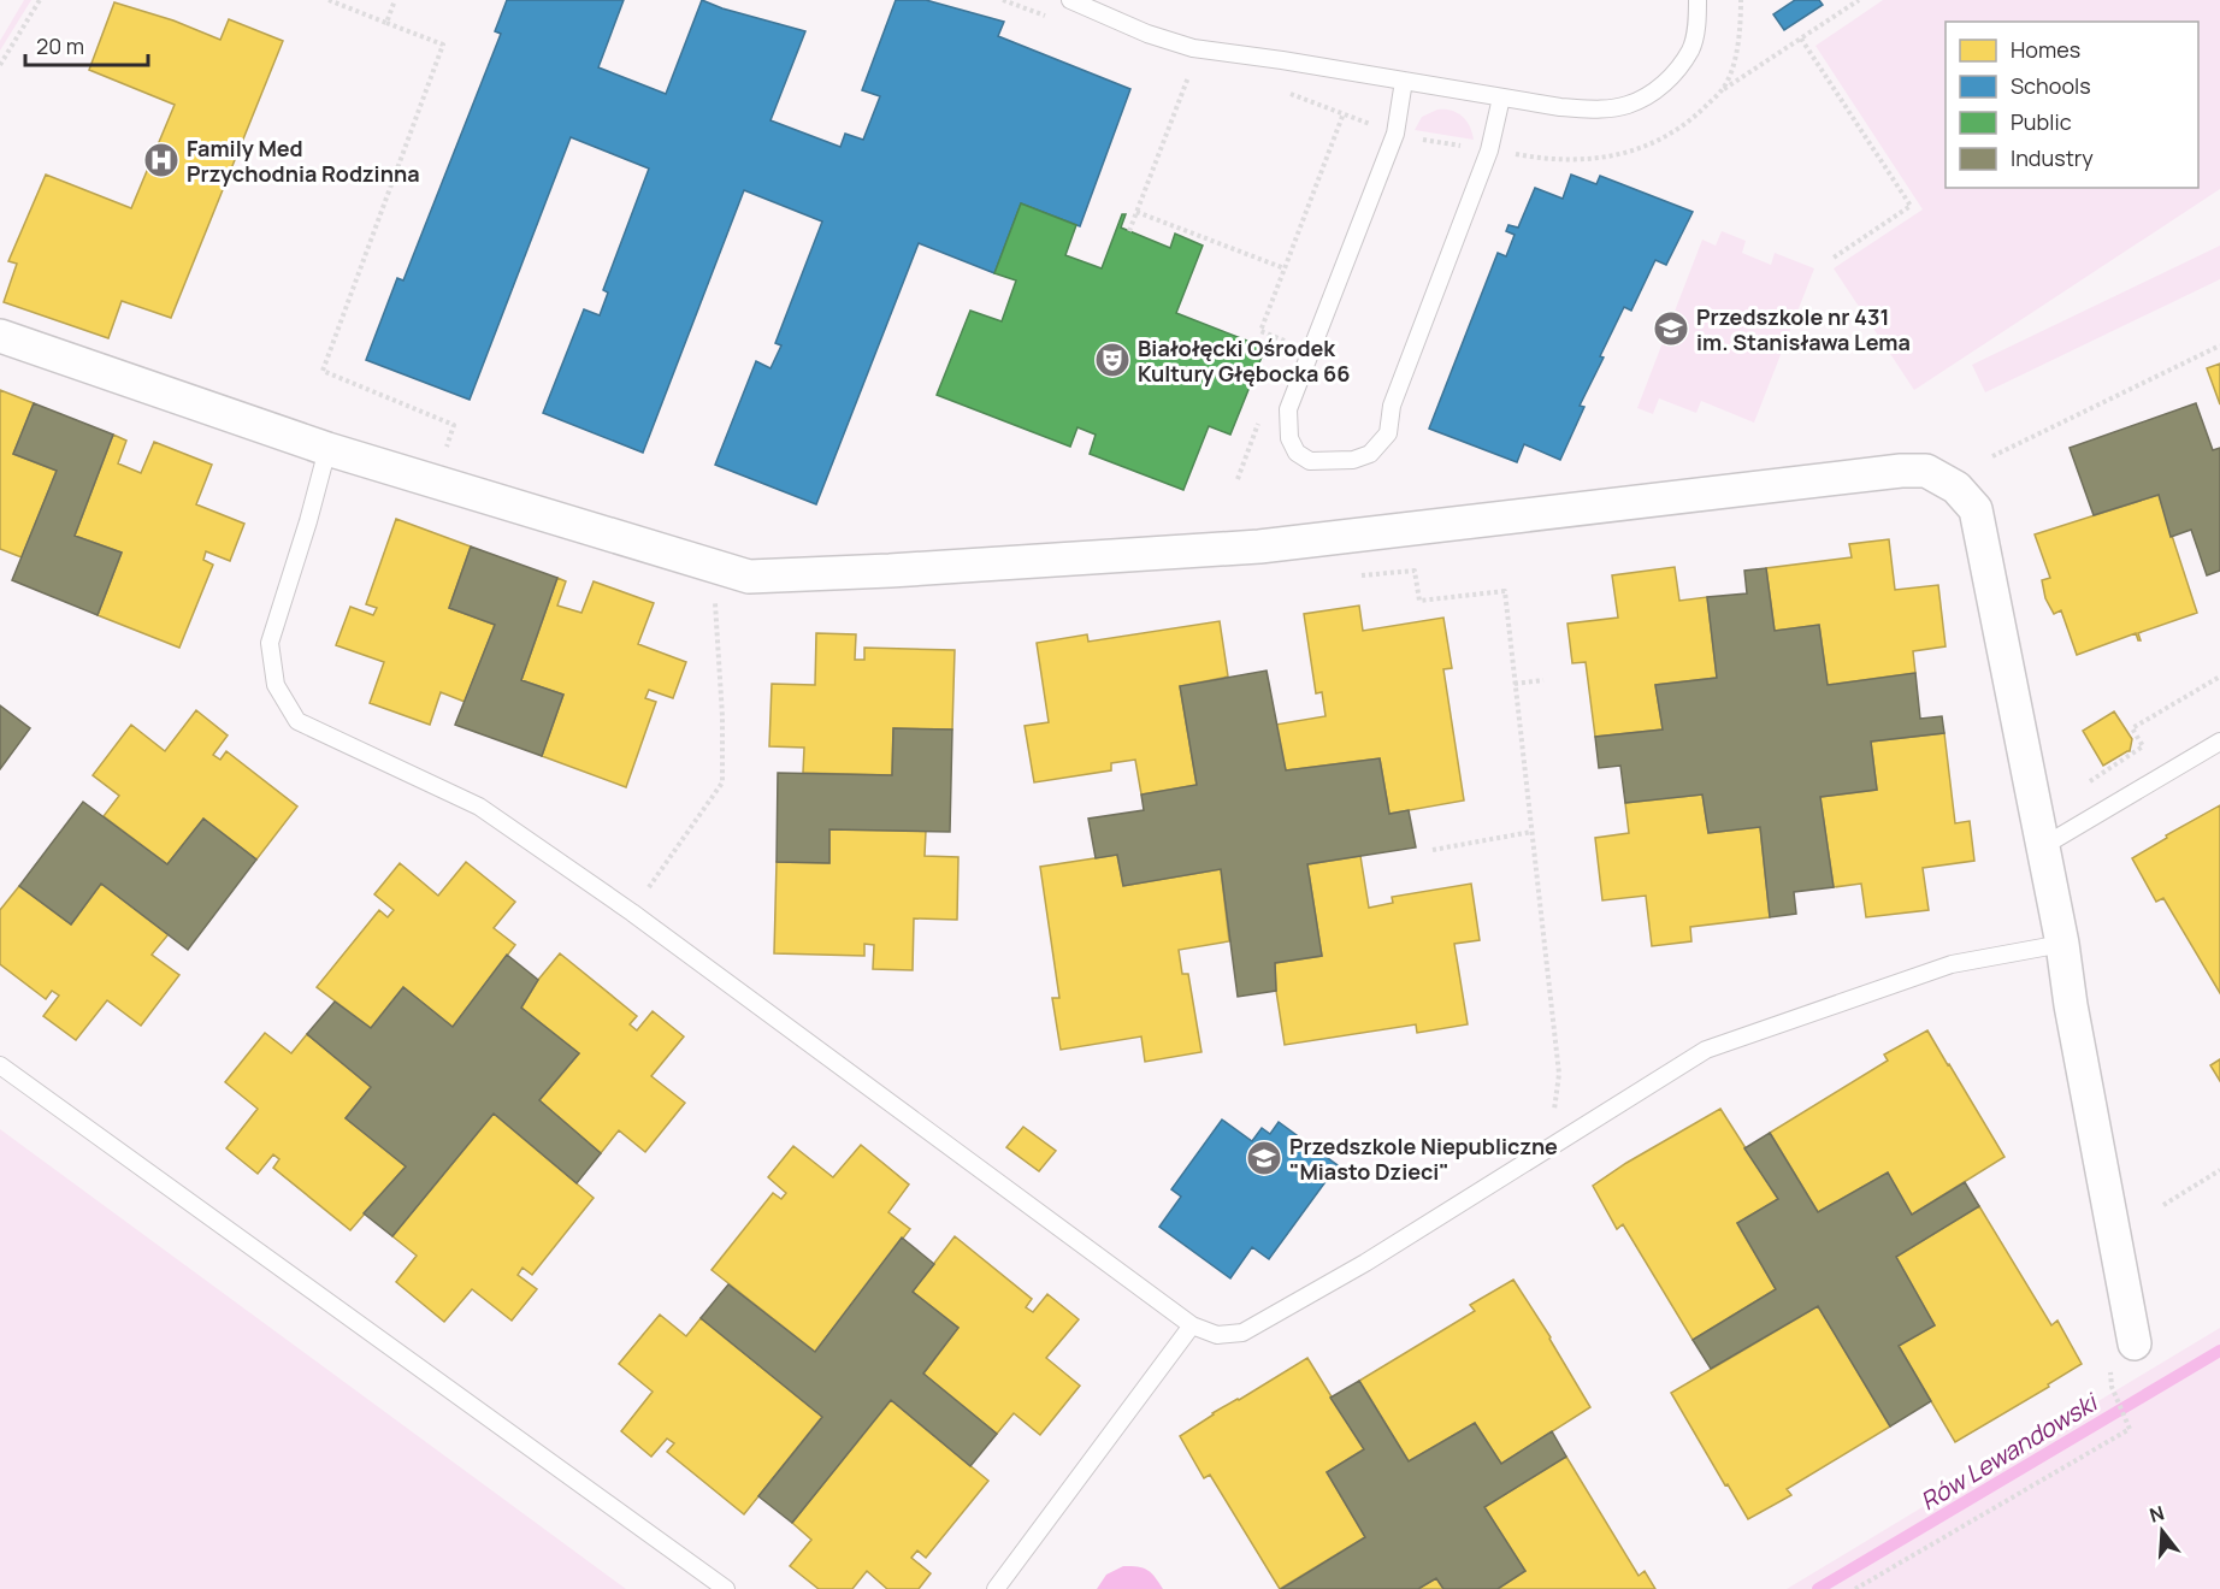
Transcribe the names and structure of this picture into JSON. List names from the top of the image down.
{
  "water": ["Rów Lewandowski"],
  "places": {
    "hospital": ["Family Med Przychodnia Rodzinna"],
    "school or university": ["Przedszkole nr 431 im. Stanisława Lema", "Przedszkole Niepubliczne \"Miasto Dzieci\""],
    "theatre": ["Białołęcki Ośrodek Kultury Głębocka 66"]
  },
  "legend": [
    "Homes",
    "Schools",
    "Public",
    "Industry"
  ],
  "scale_bar": "20 m",
  "north": "top"
}
